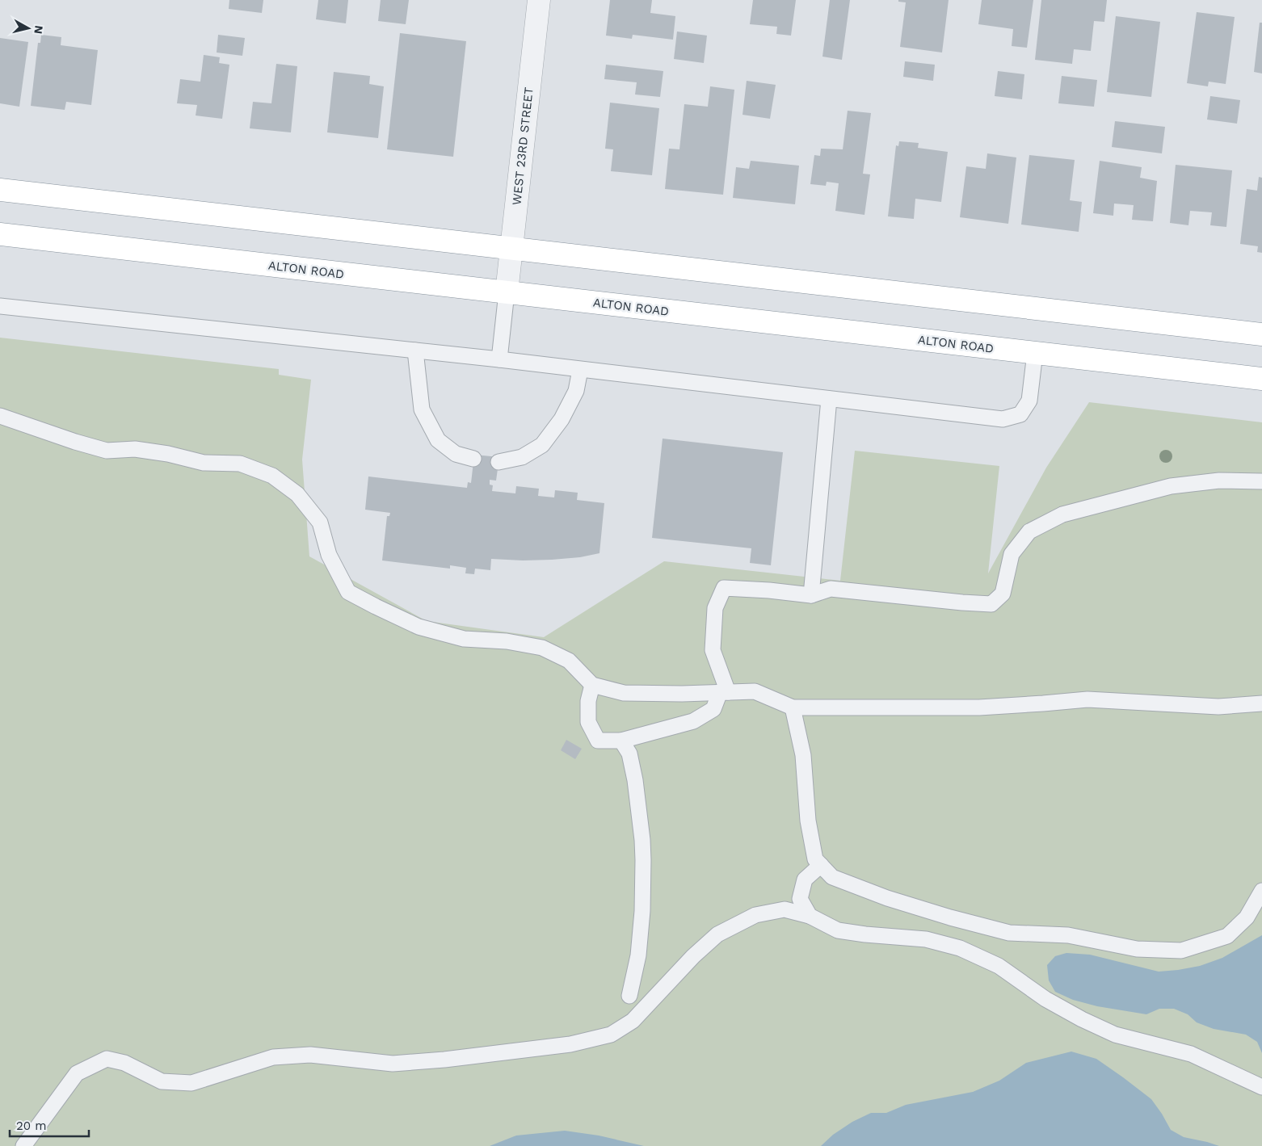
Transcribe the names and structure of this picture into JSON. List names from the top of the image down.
{
  "streets": {
    "highway": ["ALTON ROAD"],
    "street": ["WEST 23RD STREET"]
  },
  "crossings": [
    ["WEST 23RD STREET", "ALTON ROAD"]
  ],
  "scale_bar": "20 m",
  "north": "right"
}
